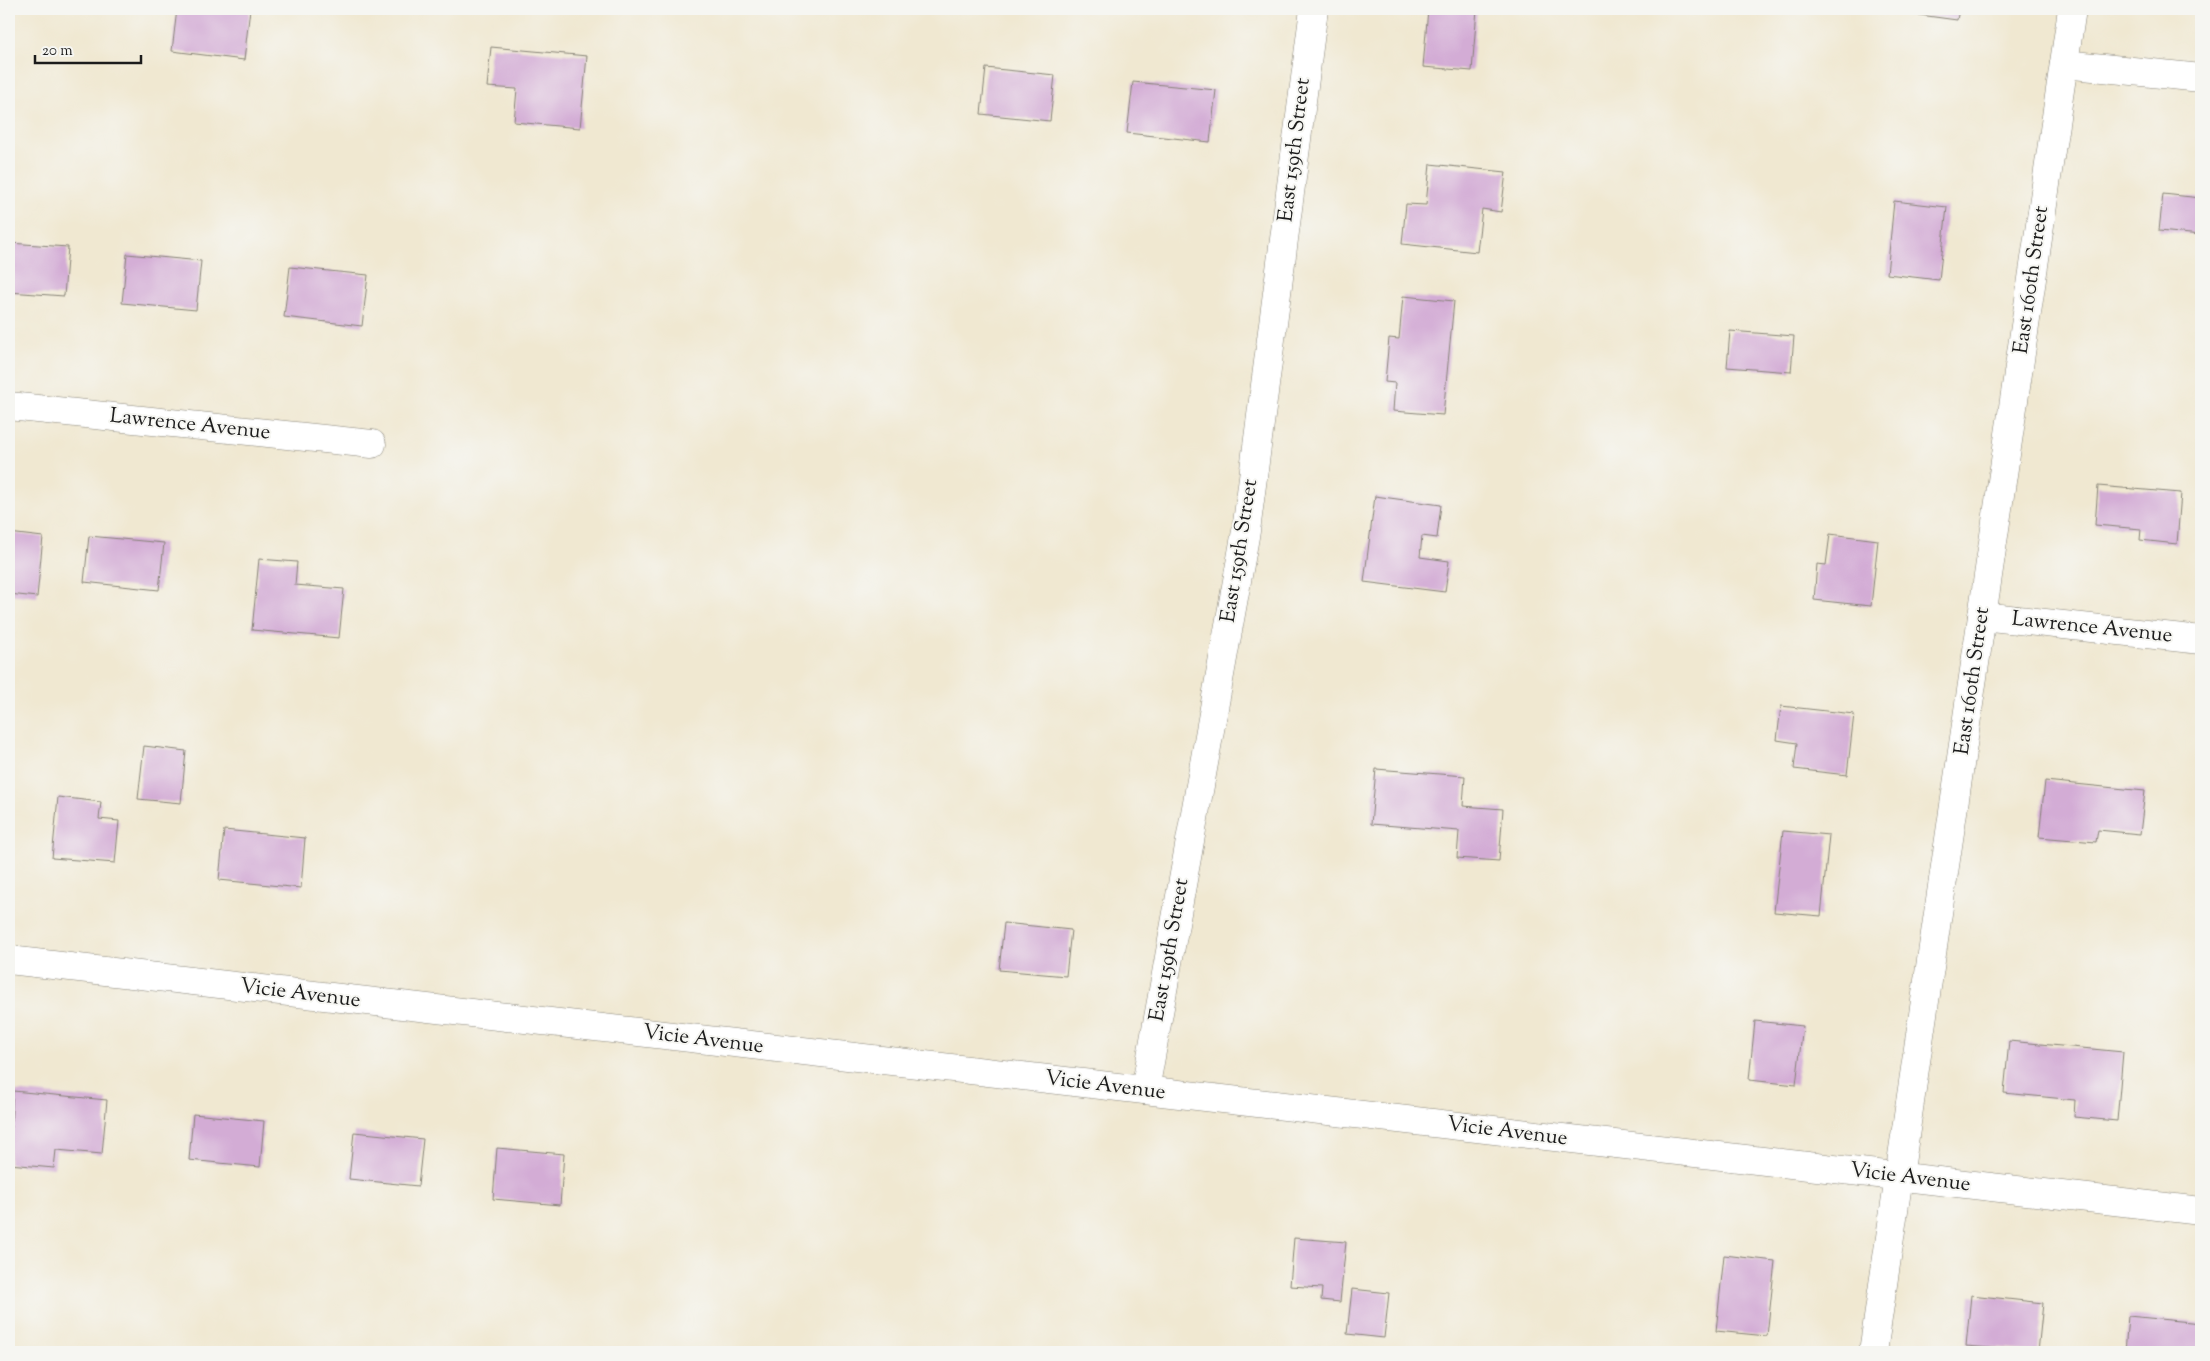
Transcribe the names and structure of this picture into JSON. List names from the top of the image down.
{
  "streets": {
    "street": [
      "East 159th Street",
      "East 160th Street",
      "Lawrence Avenue",
      "Vicie Avenue"
    ]
  },
  "crossings": [
    ["East 159th Street", "Vicie Avenue"],
    ["East 160th Street", "Lawrence Avenue"],
    ["East 160th Street", "Vicie Avenue"]
  ],
  "scale_bar": "20 m"
}
